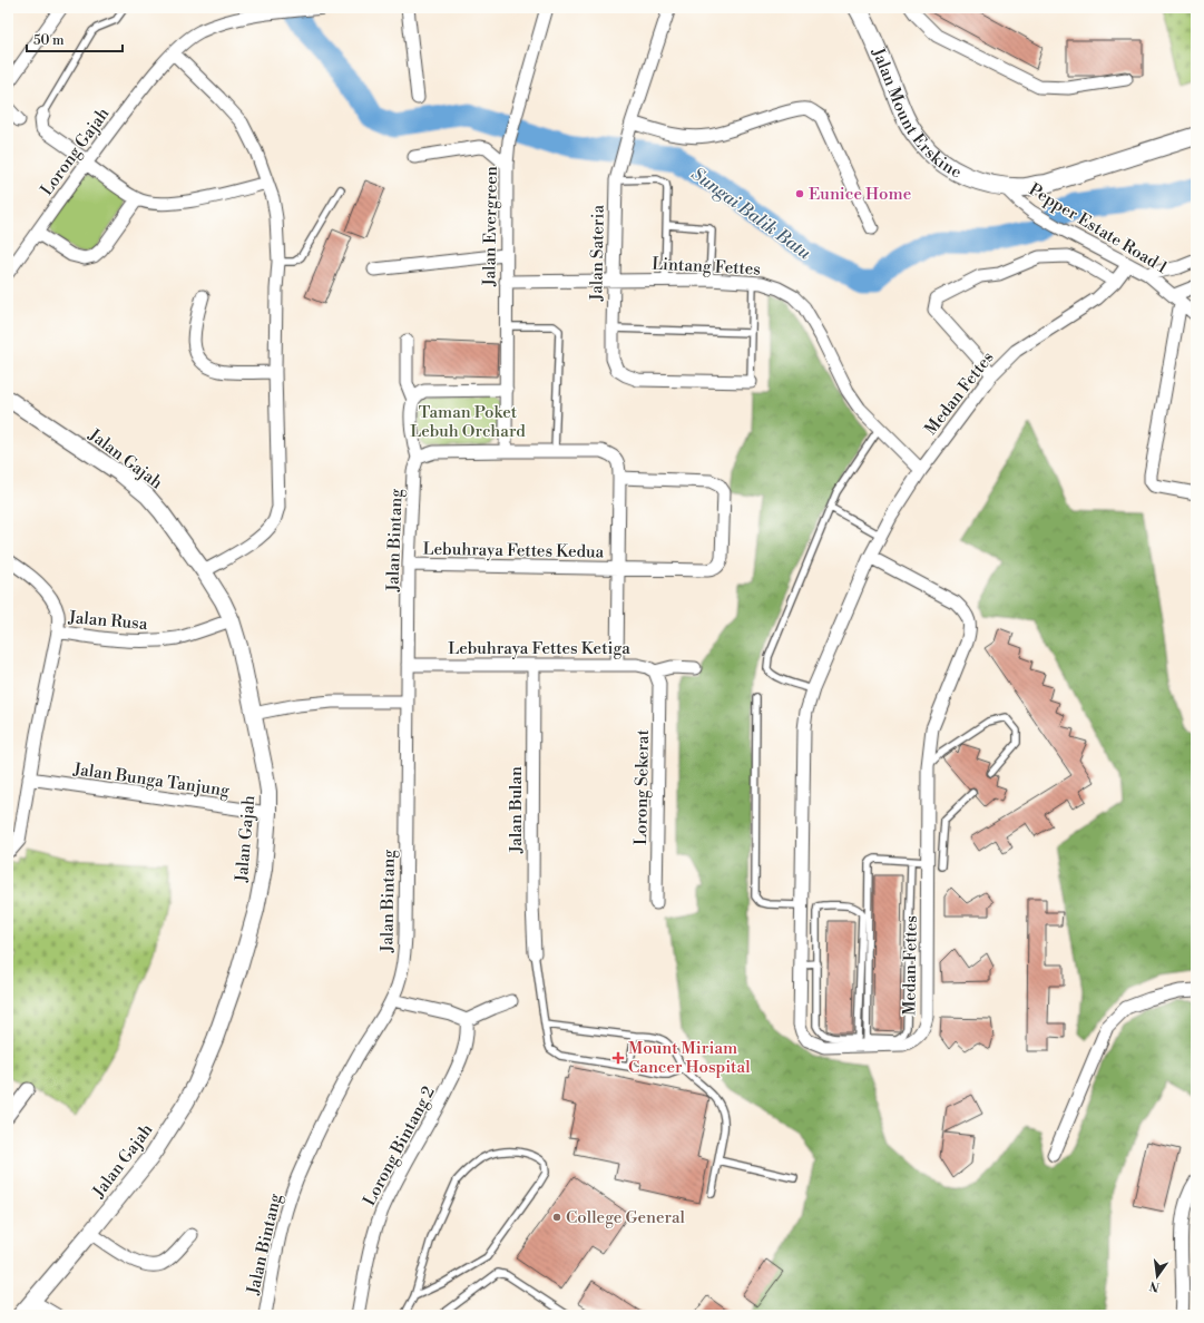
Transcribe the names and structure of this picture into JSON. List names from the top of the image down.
{
  "streets": {
    "main road": ["Jalan Mount Erskine"],
    "street": [
      "Lorong Gajah",
      "Jalan Evergreen",
      "Pepper Estate Road 1",
      "Jalan Sateria",
      "Lintang Fettes",
      "Medan Fettes",
      "Jalan Gajah",
      "Jalan Bintang",
      "Lebuhraya Fettes Kedua",
      "Jalan Rusa",
      "Lebuhraya Fettes Ketiga",
      "Jalan Bunga Tanjung",
      "Lorong Sekerat",
      "Jalan Bulan",
      "Lorong Bintang 2"
    ]
  },
  "crossings": [
    ["Jalan Mount Erskine", "Pepper Estate Road 1"],
    ["Jalan Evergreen", "Lintang Fettes"],
    ["Pepper Estate Road 1", "Medan Fettes"],
    ["Jalan Sateria", "Lintang Fettes"],
    ["Lintang Fettes", "Medan Fettes"],
    ["Jalan Gajah", "Jalan Rusa"],
    ["Jalan Gajah", "Jalan Bunga Tanjung"],
    ["Jalan Bintang", "Lebuhraya Fettes Kedua"],
    ["Jalan Bintang", "Lebuhraya Fettes Ketiga"],
    ["Lebuhraya Fettes Ketiga", "Lorong Sekerat"],
    ["Lebuhraya Fettes Ketiga", "Jalan Bulan"]
  ],
  "water": ["Sungai Balik Batu"],
  "parks": ["Taman Poket Lebuh Orchard"],
  "places": {
    "other": ["Eunice Home", "College General"],
    "health": ["Mount Miriam Cancer Hospital"]
  },
  "scale_bar": "50 m",
  "north": "bottom"
}
